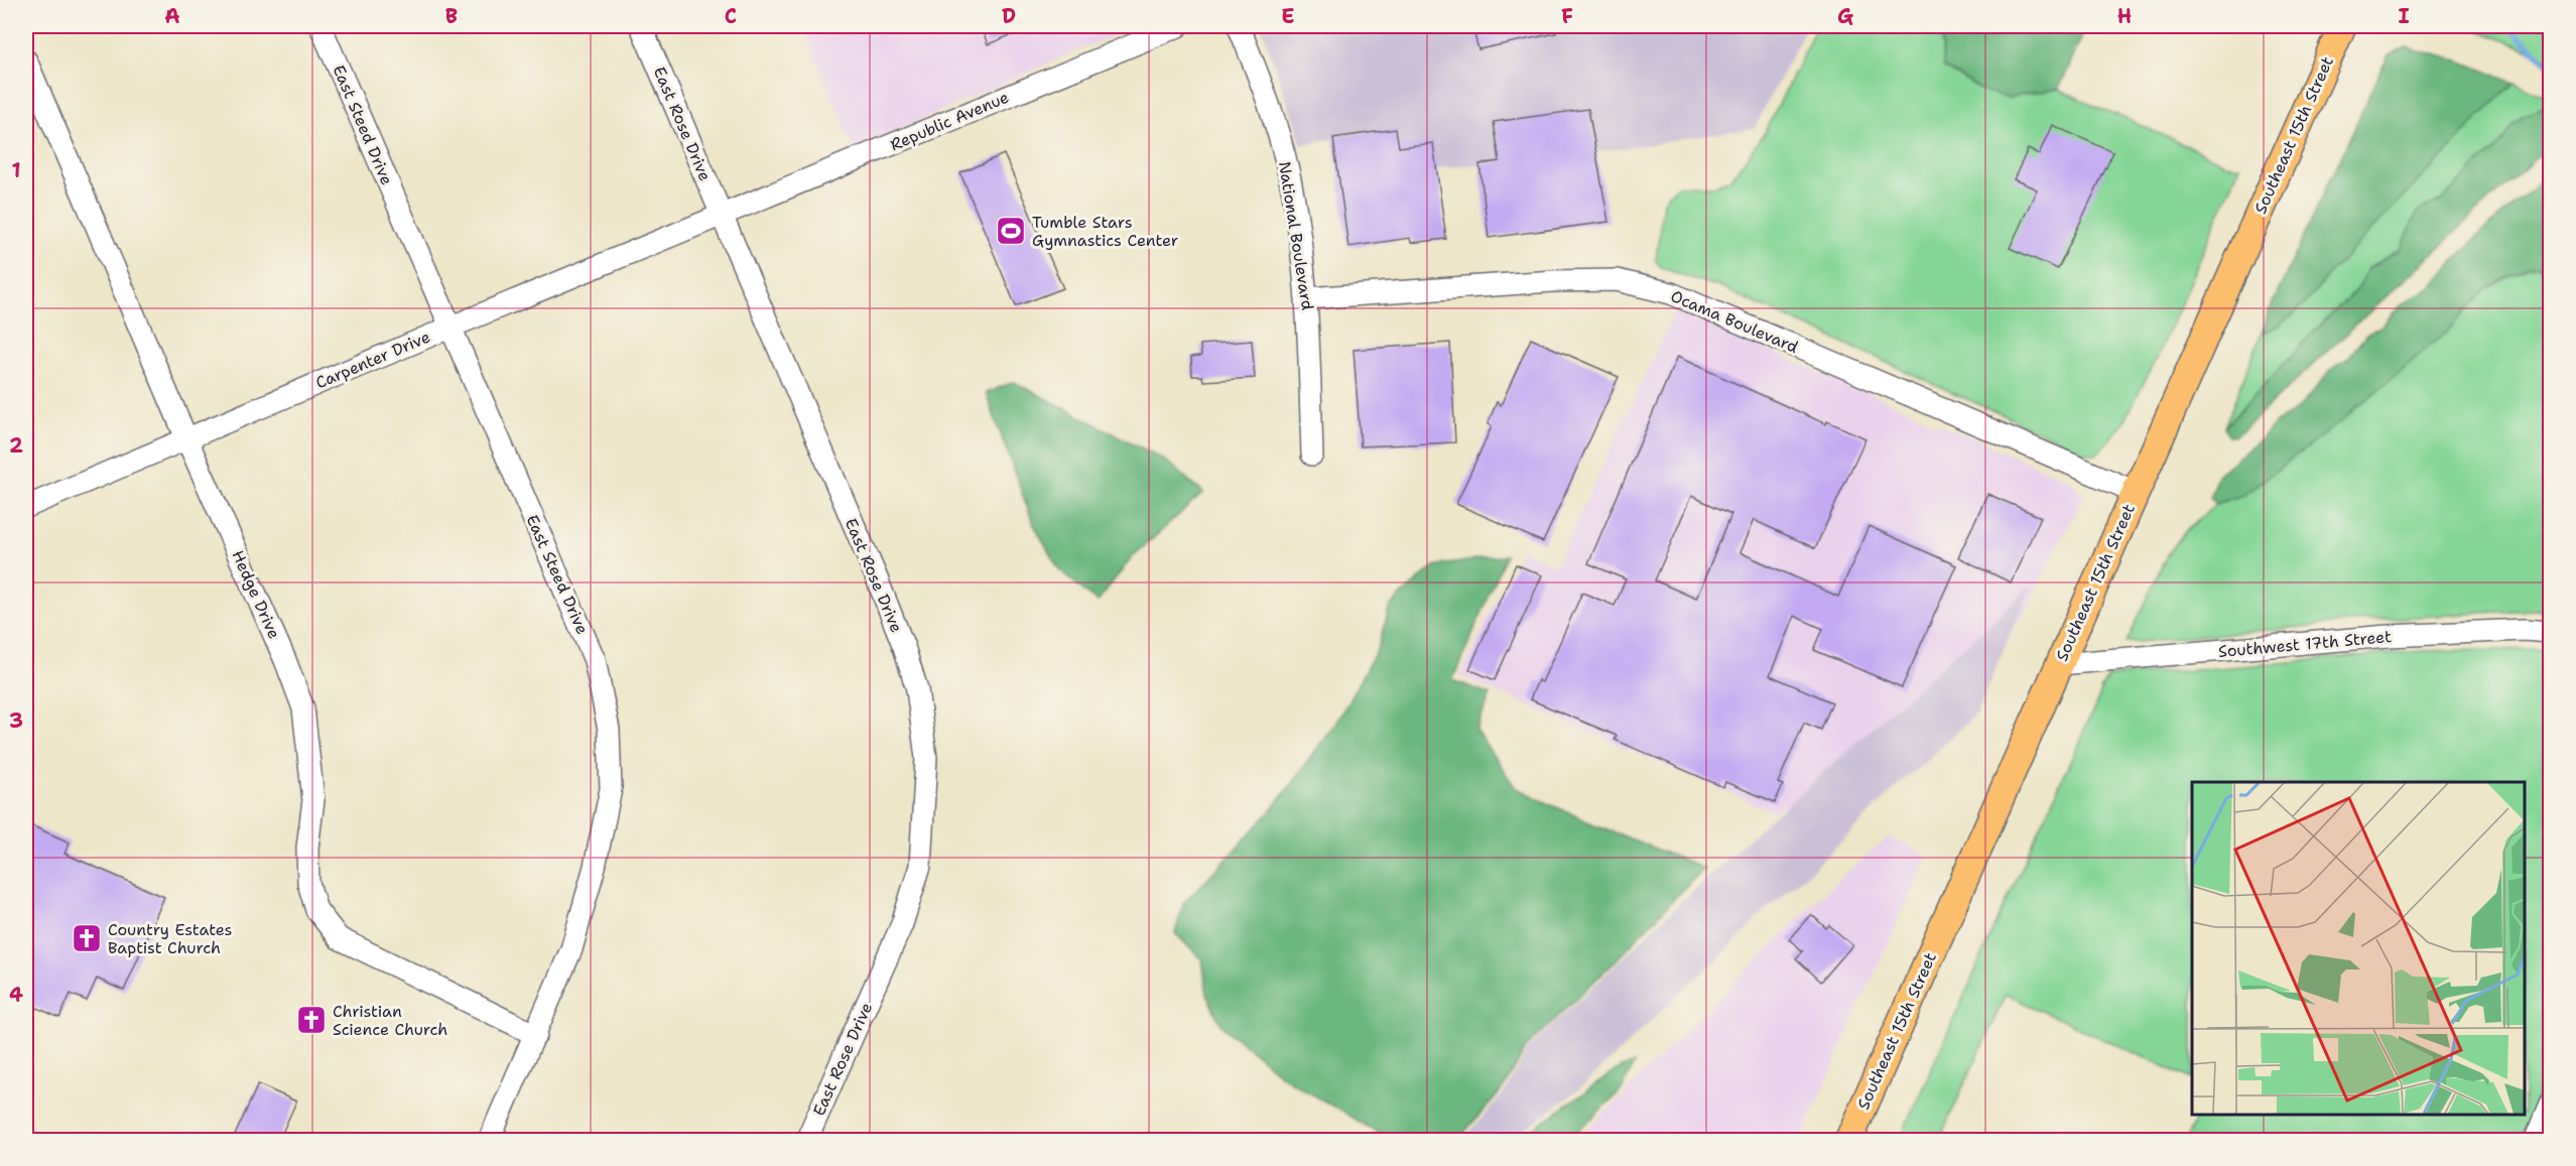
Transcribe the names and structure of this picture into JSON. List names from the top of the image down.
{
  "streets": {
    "main road": ["Southeast 15th Street"],
    "street": [
      "Republic Avenue",
      "East Rose Drive",
      "East Steed Drive",
      "National Boulevard",
      "Ocama Boulevard",
      "Carpenter Drive",
      "Hedge Drive",
      "Southwest 17th Street"
    ]
  },
  "crossings": [
    ["Republic Avenue", "East Rose Drive"],
    ["Republic Avenue", "Carpenter Drive"],
    ["East Rose Drive", "Carpenter Drive"],
    ["East Steed Drive", "Carpenter Drive"],
    ["East Steed Drive", "Hedge Drive"],
    ["Southeast 15th Street", "Ocama Boulevard"],
    ["Southeast 15th Street", "Southwest 17th Street"],
    ["National Boulevard", "Ocama Boulevard"],
    ["Carpenter Drive", "Hedge Drive"]
  ],
  "places": {
    "sports": ["Tumble Stars Gymnastics Center"],
    "church": ["Country Estates Baptist Church", "Christian Science Church"]
  },
  "grid": {
    "columns": [
      "A",
      "B",
      "C",
      "D",
      "E",
      "F",
      "G",
      "H",
      "I"
    ],
    "rows": [
      "1",
      "2",
      "3",
      "4"
    ]
  }
}
